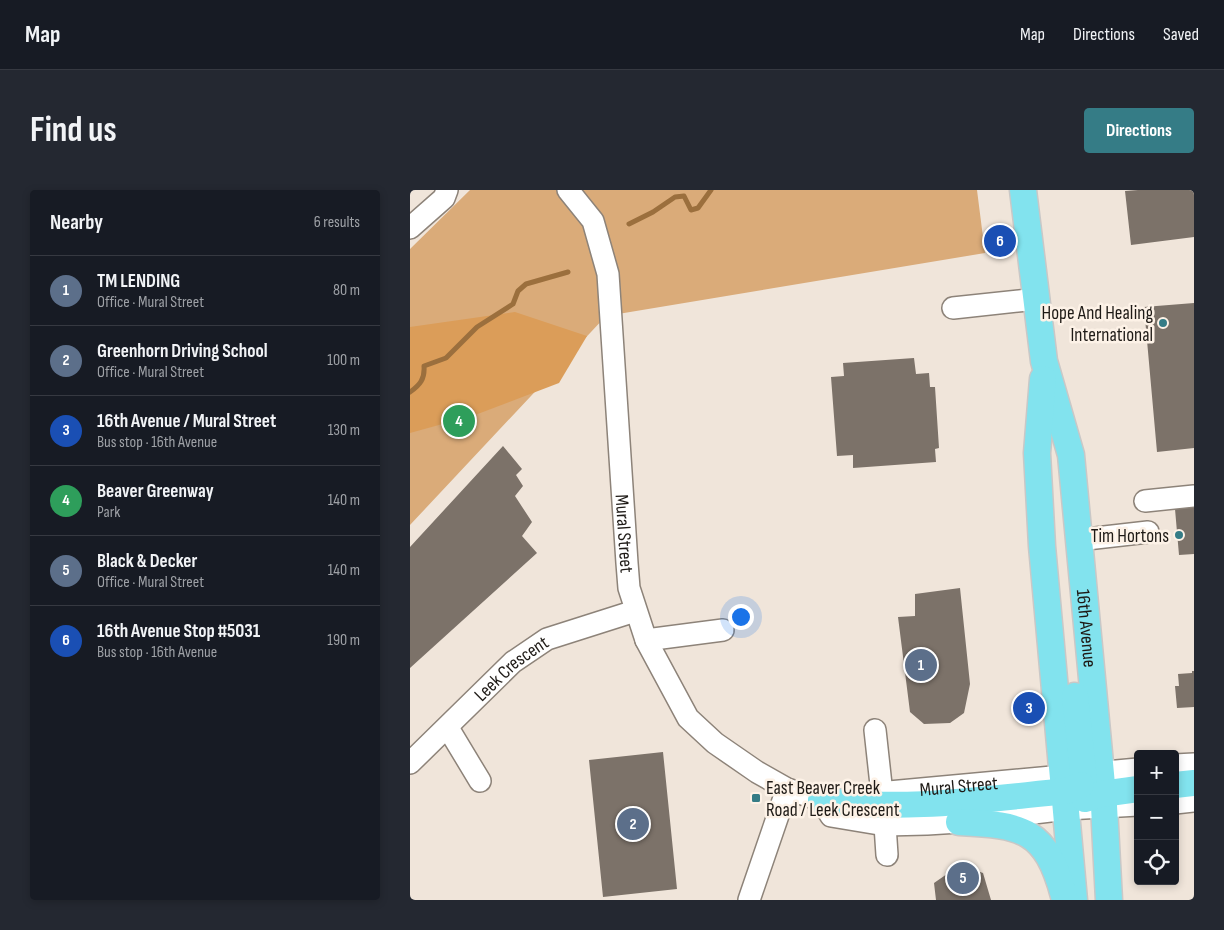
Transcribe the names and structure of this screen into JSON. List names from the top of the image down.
{
  "streets": {
    "main road": ["16th Avenue"],
    "street": ["Mural Street", "Leek Crescent"]
  },
  "crossings": [
    ["Mural Street", "16th Avenue"],
    ["Mural Street", "Leek Crescent"]
  ],
  "places": {
    "other": ["Hope And Healing International", "Tim Hortons"],
    "transit": ["East Beaver Creek Road / Leek Crescent"]
  },
  "page": {
    "header": "Map",
    "nav": ["Map", "Directions", "Saved"],
    "buttons": "Directions",
    "title": "Find us",
    "heading": ["Nearby", "6 results"],
    "pins": [
      "6",
      "4",
      "1",
      "3",
      "2",
      "5"
    ],
    "list": [
      {
        "mark": "1",
        "name": "TM LENDING",
        "note": "Office · Mural Street",
        "value": "80 m"
      },
      {
        "mark": "2",
        "name": "Greenhorn Driving School",
        "note": "Office · Mural Street",
        "value": "100 m"
      },
      {
        "mark": "3",
        "name": "16th Avenue / Mural Street",
        "note": "Bus stop · 16th Avenue",
        "value": "130 m"
      },
      {
        "mark": "4",
        "name": "Beaver Greenway",
        "note": "Park",
        "value": "140 m"
      },
      {
        "mark": "5",
        "name": "Black & Decker",
        "note": "Office · Mural Street",
        "value": "140 m"
      },
      {
        "mark": "6",
        "name": "16th Avenue Stop #5031",
        "note": "Bus stop · 16th Avenue",
        "value": "190 m"
      }
    ],
    "map_buttons": ["+", "−"]
  }
}
